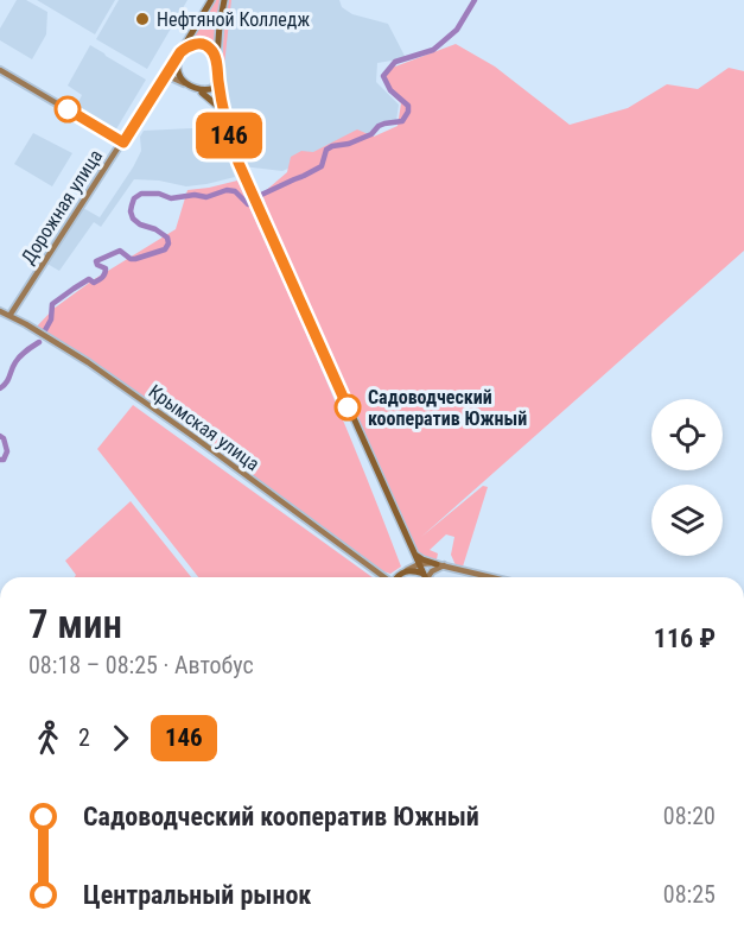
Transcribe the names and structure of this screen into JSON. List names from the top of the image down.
{
  "streets": {
    "main road": ["Дорожная улица", "Крымская улица"]
  },
  "crossings": [
    ["Дорожная улица", "Крымская улица"]
  ],
  "places": ["Нефтяной Колледж", "Садоводческий кооператив Южный"],
  "lines": ["bus line 146"],
  "page": {
    "on_map": "146",
    "heading": ["7 мин", "08:18 – 08:25 · Автобус", "116 ₽"],
    "legs": ["2", "146"],
    "list": [
      {
        "name": "Садоводческий кооператив Южный",
        "value": "08:20"
      },
      {
        "name": "Центральный рынок",
        "value": "08:25"
      }
    ]
  }
}
